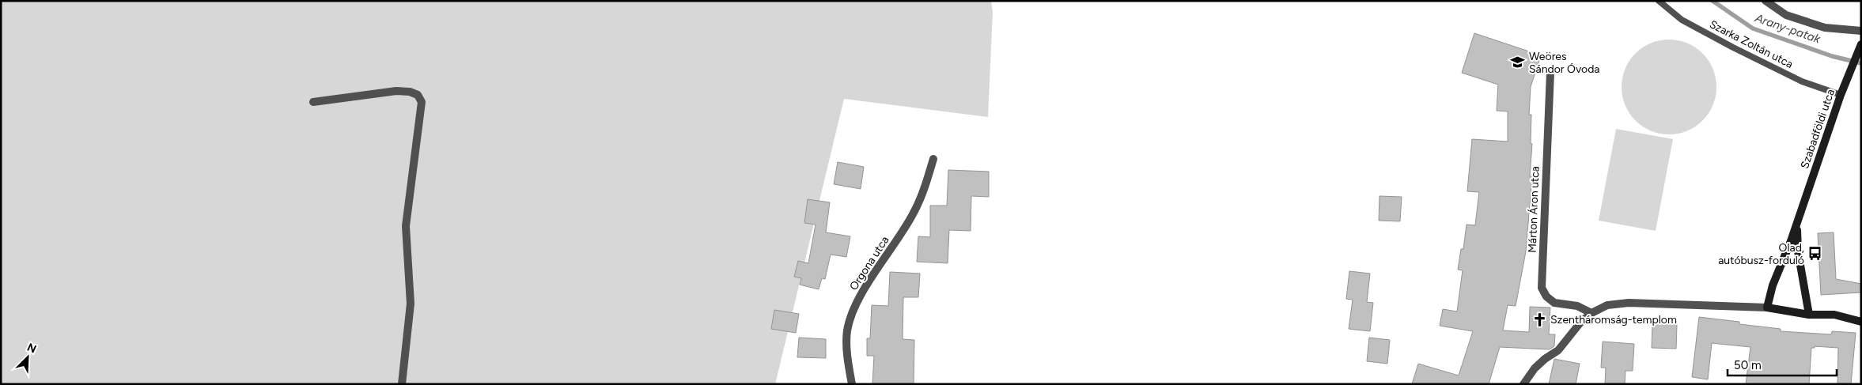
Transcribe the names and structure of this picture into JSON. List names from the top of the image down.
{
  "streets": {
    "street": ["Szabadföldi utca", "Márton Áron utca", "Orgona utca"],
    "lane": ["Szarka Zoltán utca"]
  },
  "crossings": [
    ["Szarka Zoltán utca", "Szabadföldi utca"]
  ],
  "water": ["Arany-patak"],
  "places": {
    "school or university": ["Weöres Sándor Óvoda"],
    "bus stop": ["Olad, autóbusz-forduló"],
    "church": ["Szentháromság-templom"]
  },
  "scale_bar": "50 m",
  "north": "top right"
}
